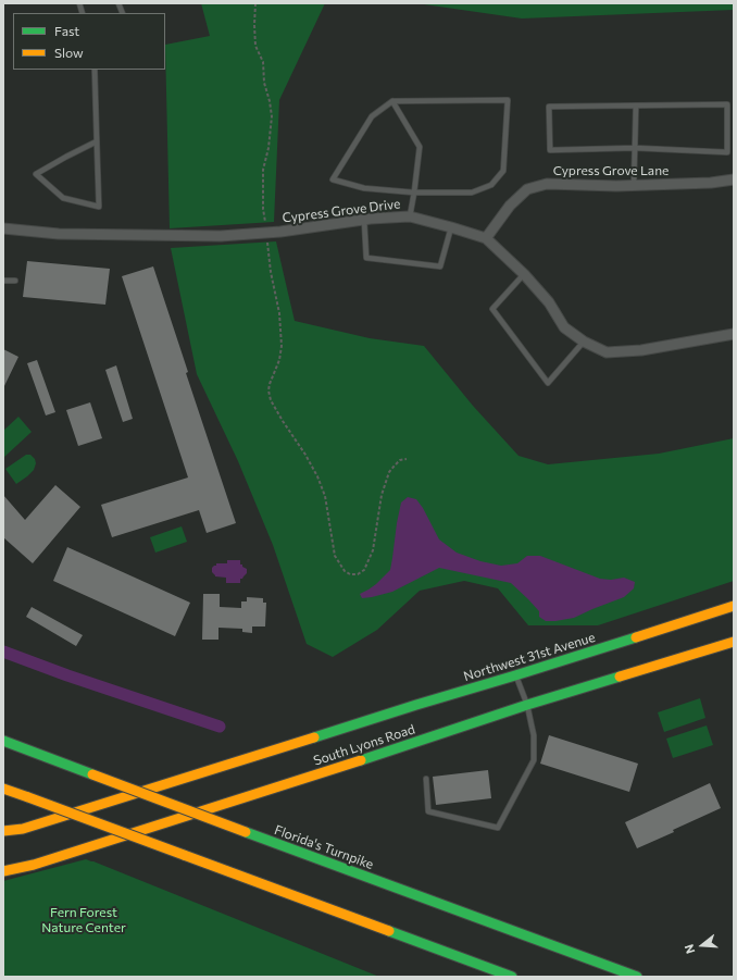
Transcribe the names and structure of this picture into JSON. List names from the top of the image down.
{
  "streets": {
    "main road": ["Northwest 31st Avenue", "South Lyons Road", "Florida's Turnpike"],
    "street": ["Cypress Grove Lane", "Cypress Grove Drive"]
  },
  "crossings": [
    ["Cypress Grove Lane", "Cypress Grove Drive"],
    ["Northwest 31st Avenue", "South Lyons Road"]
  ],
  "parks": ["Fern Forest Nature Center"],
  "legend": ["Fast", "Slow"],
  "north": "left"
}
